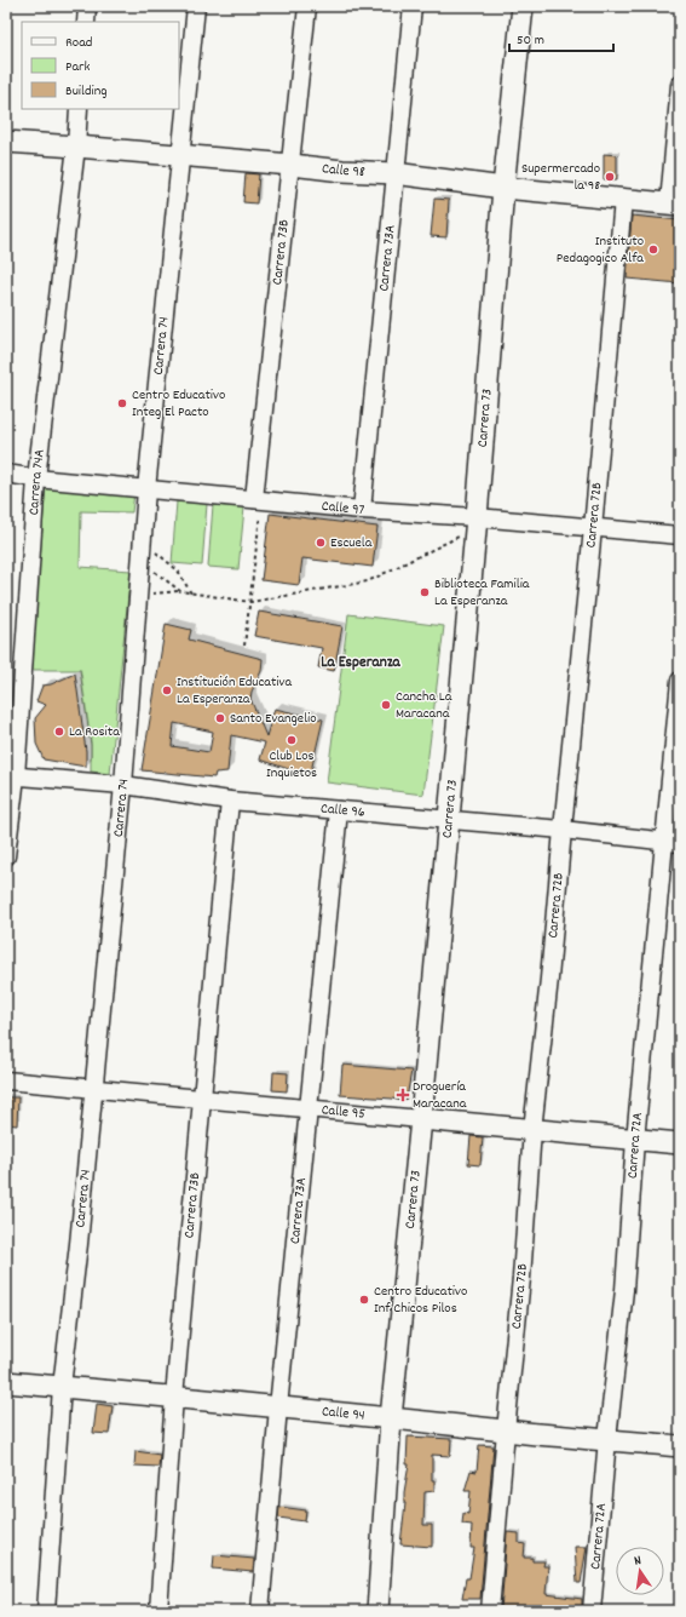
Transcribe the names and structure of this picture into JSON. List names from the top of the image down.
{
  "streets": {
    "street": [
      "Calle 98",
      "Carrera 73B",
      "Carrera 73A",
      "Carrera 74",
      "Carrera 73",
      "Carrera 74A",
      "Calle 97",
      "Carrera 72B",
      "Calle 96",
      "Calle 95",
      "Carrera 72A",
      "Calle 94"
    ]
  },
  "crossings": [
    ["Calle 98", "Carrera 73B"],
    ["Calle 98", "Carrera 73A"],
    ["Calle 98", "Carrera 74"],
    ["Calle 98", "Carrera 73"],
    ["Calle 98", "Carrera 74A"],
    ["Calle 98", "Carrera 72B"],
    ["Carrera 73B", "Calle 97"],
    ["Carrera 73B", "Calle 96"],
    ["Carrera 73B", "Calle 95"],
    ["Carrera 73B", "Calle 94"],
    ["Carrera 73A", "Calle 97"],
    ["Carrera 73A", "Calle 96"],
    ["Carrera 73A", "Calle 95"],
    ["Carrera 73A", "Calle 94"],
    ["Carrera 74", "Calle 97"],
    ["Carrera 74", "Calle 96"],
    ["Carrera 74", "Calle 95"],
    ["Carrera 74", "Calle 94"],
    ["Carrera 73", "Calle 97"],
    ["Carrera 73", "Calle 96"],
    ["Carrera 73", "Calle 95"],
    ["Carrera 73", "Calle 94"],
    ["Carrera 74A", "Calle 97"],
    ["Carrera 74A", "Calle 96"],
    ["Calle 97", "Carrera 72B"],
    ["Carrera 72B", "Calle 96"],
    ["Carrera 72B", "Calle 95"],
    ["Carrera 72B", "Calle 94"],
    ["Calle 96", "Carrera 72A"],
    ["Calle 95", "Carrera 72A"],
    ["Carrera 72A", "Calle 94"]
  ],
  "districts": ["La Esperanza"],
  "places": {
    "other": [
      "Supermercado la 98",
      "Instituto Pedagogico Alfa",
      "Centro Educativo Integ El Pacto",
      "Escuela",
      "Biblioteca Familia La Esperanza",
      "Institución Educativa La Esperanza",
      "Cancha La Maracana",
      "Santo Evangelio",
      "La Rosita",
      "Club Los Inquietos",
      "Centro Educativo Inf Chicos Pilos"
    ],
    "health": ["Droguería Maracana"]
  },
  "legend": ["Road", "Park", "Building"],
  "scale_bar": "50 m",
  "north": "top"
}
